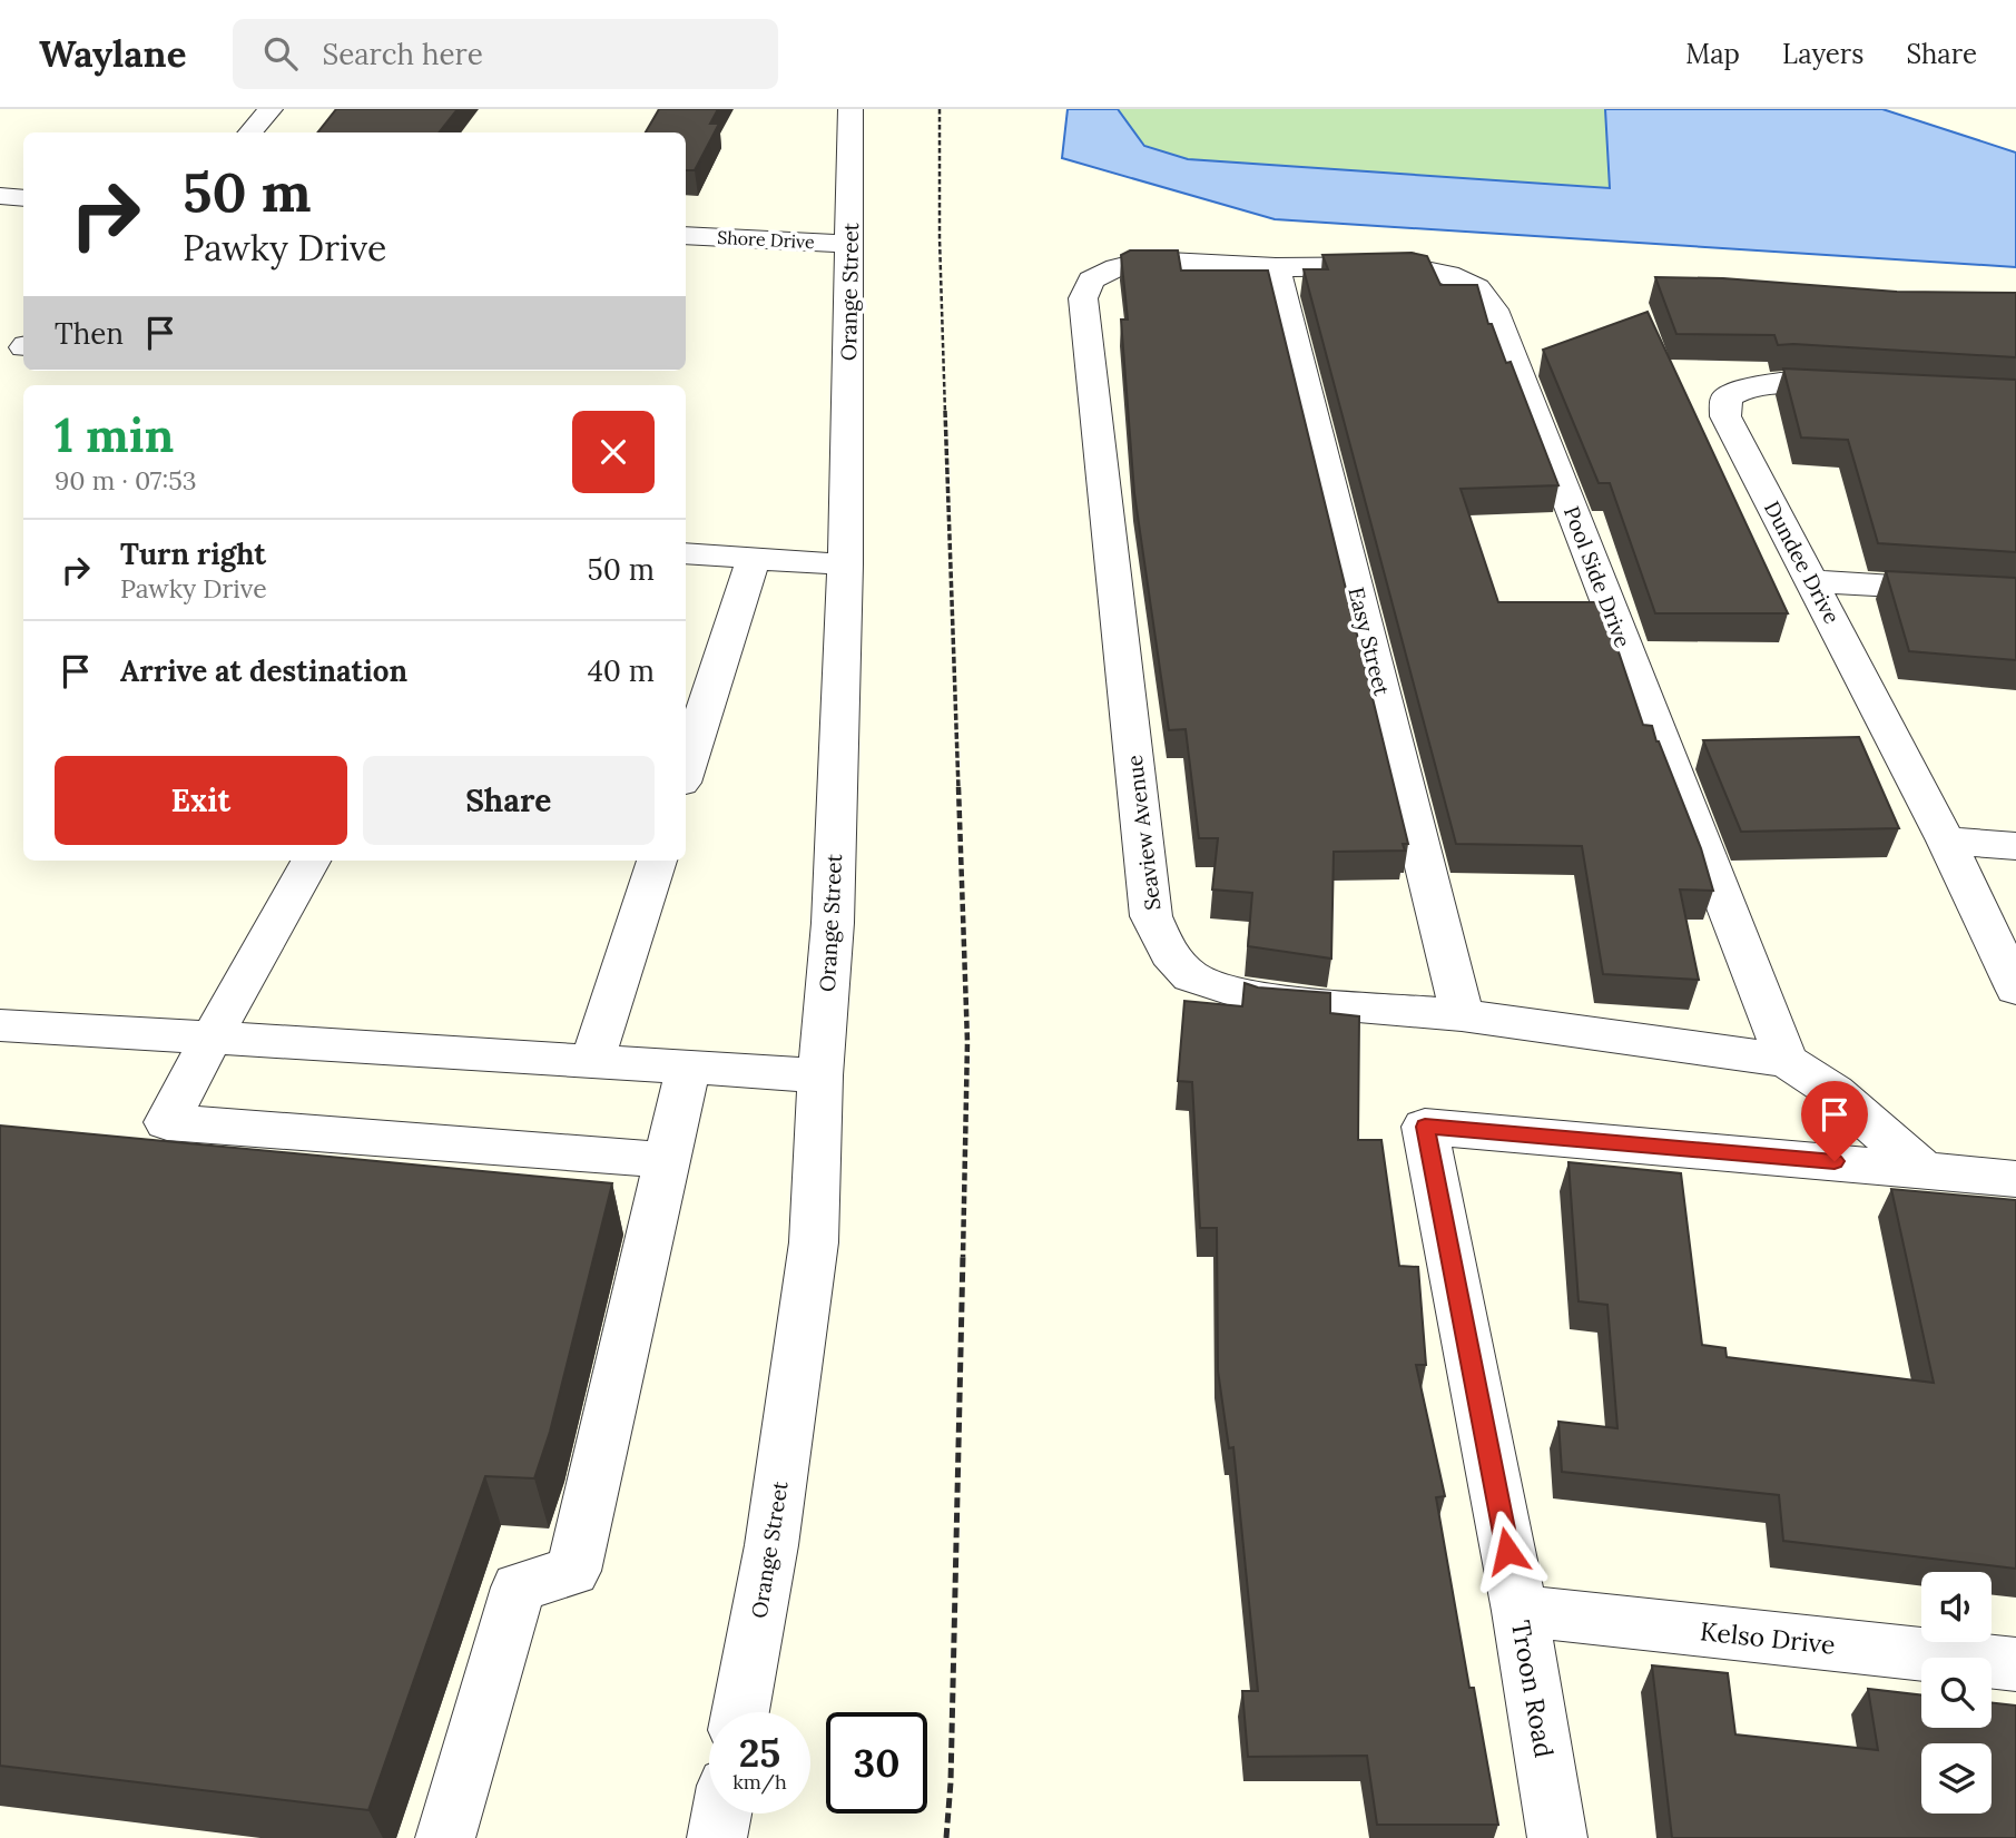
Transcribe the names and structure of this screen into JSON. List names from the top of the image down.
{
  "streets": {
    "street": [
      "Shore Drive",
      "Orange Street",
      "Dundee Drive",
      "Pool Side Drive",
      "Easy Street",
      "Seaview Avenue",
      "Kelso Drive",
      "Troon Road"
    ]
  },
  "crossings": [
    ["Shore Drive", "Orange Street"],
    ["Pool Side Drive", "Easy Street"],
    ["Pool Side Drive", "Seaview Avenue"],
    ["Easy Street", "Seaview Avenue"],
    ["Seaview Avenue", "Troon Road"],
    ["Kelso Drive", "Troon Road"]
  ],
  "page": {
    "header": "Waylane",
    "search": "Search here",
    "nav": ["Map", "Layers", "Share"],
    "turn": ["50 m", "Pawky Drive"],
    "then": "Then",
    "heading": ["1 min", "90 m · 07:53"],
    "list": [
      {
        "name": "Turn right",
        "note": "Pawky Drive",
        "value": "50 m"
      },
      {
        "name": "Arrive at destination",
        "value": "40 m"
      }
    ],
    "buttons": ["Exit", "Share"],
    "speed": "25 km/h",
    "limit": "30"
  }
}
